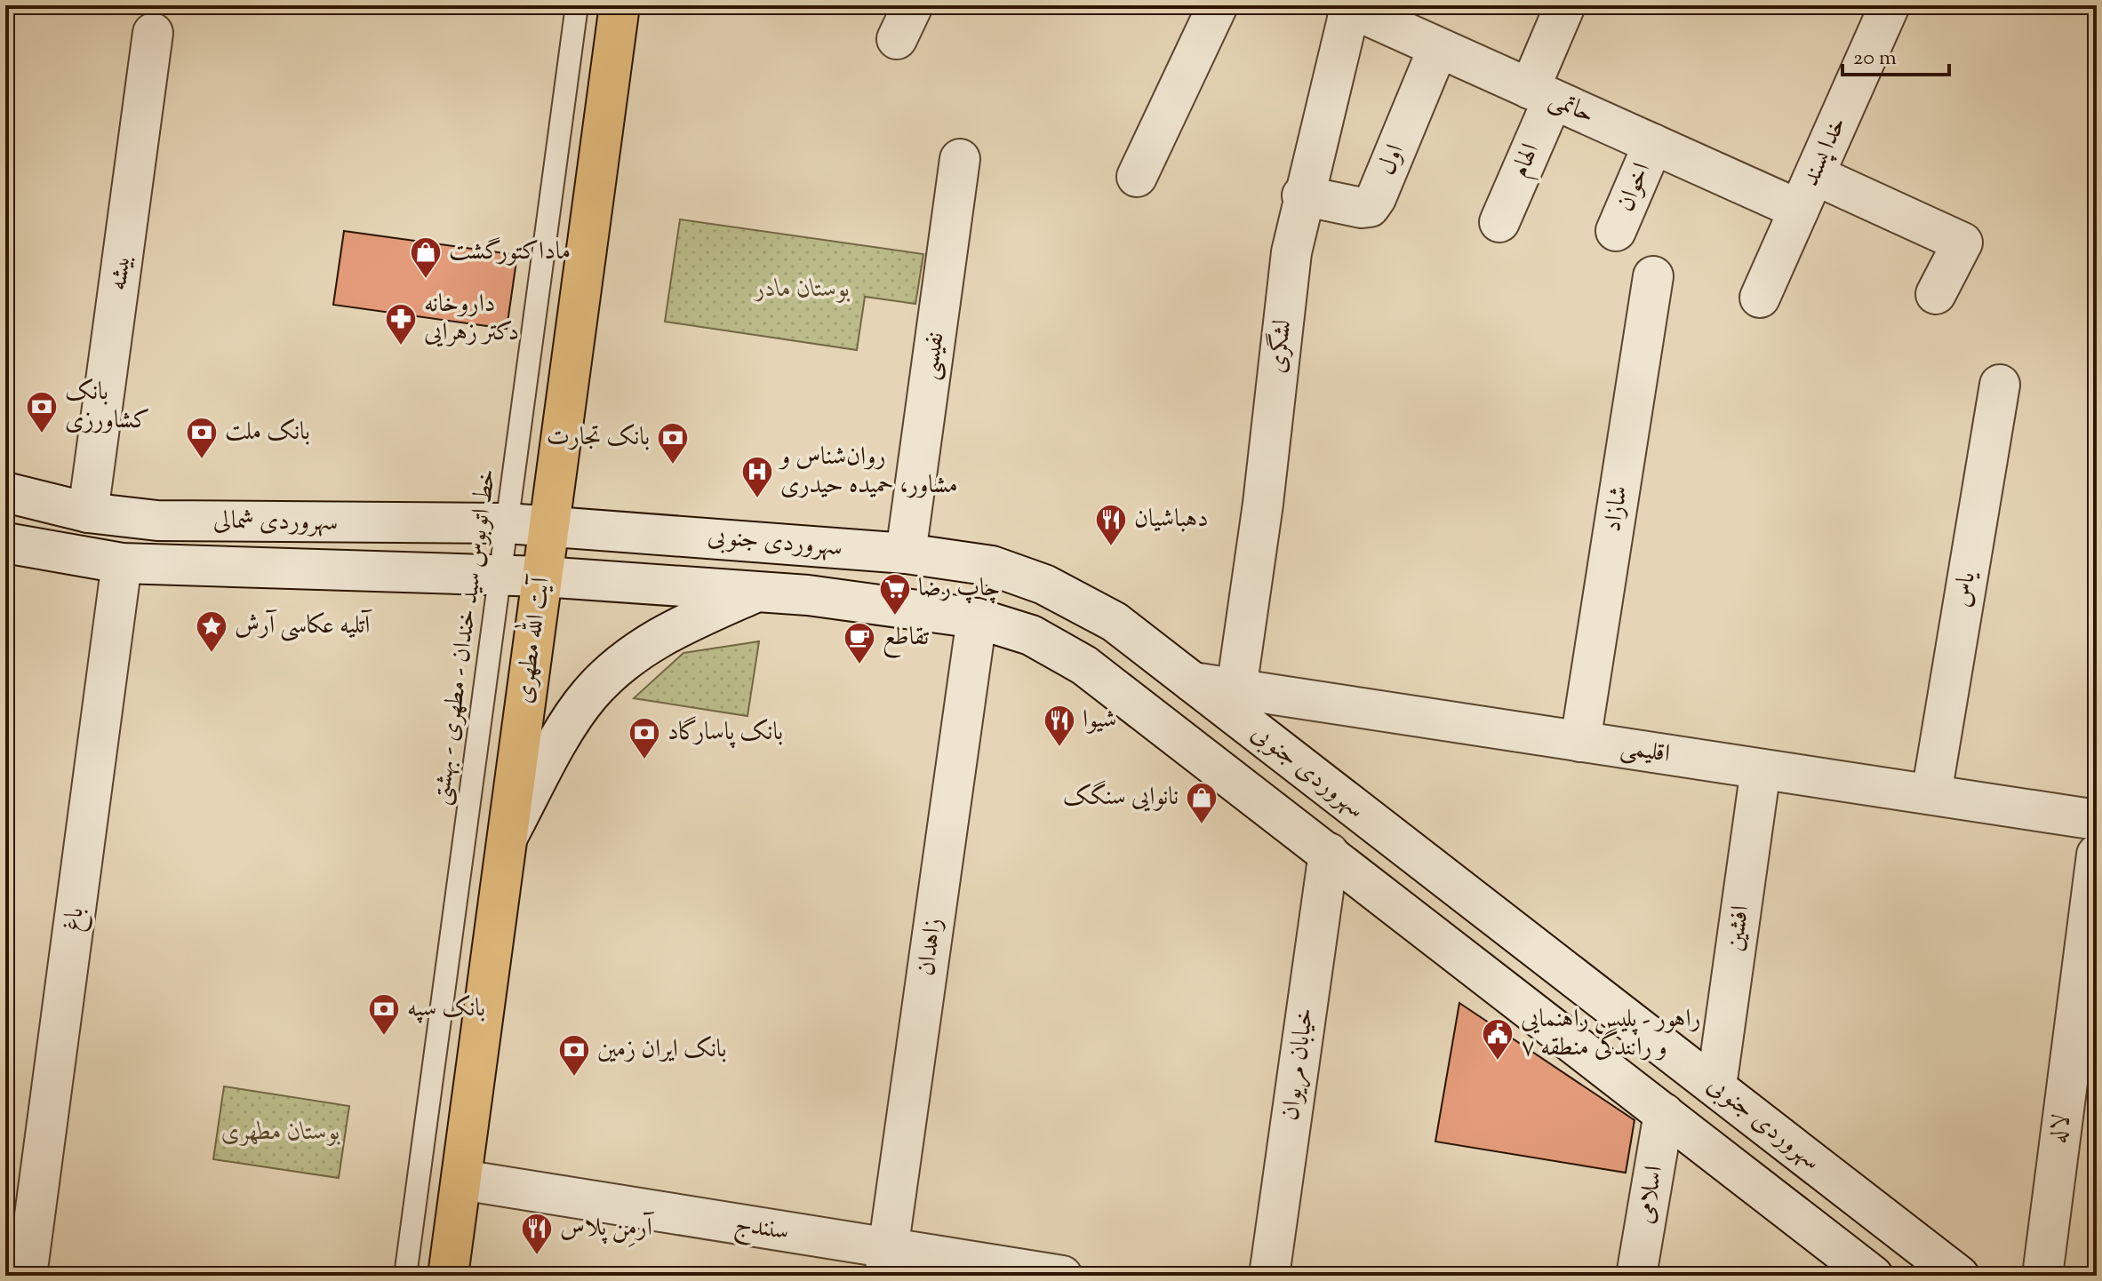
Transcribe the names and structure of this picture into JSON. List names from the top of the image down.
{
  "streets": {
    "main road": ["آیت الله مطهری"],
    "street": [
      "حاتمی",
      "خدا پسند",
      "اول",
      "الهام",
      "اخوان",
      "بیشه",
      "لشگری",
      "نفیسی",
      "شازاد",
      "سهروردی شمالی",
      "سهروردی جنوبی",
      "یاس",
      "اقلیمی",
      "باغ",
      "افشین",
      "زاهدان",
      "خیابان مریوان",
      "لاله",
      "اسلامی",
      "سنندج"
    ],
    "lane": ["خط اتوبوس سید خندان - مطهری - بهشتی"]
  },
  "crossings": [
    ["حاتمی", "خدا پسند"],
    ["حاتمی", "اول"],
    ["حاتمی", "الهام"],
    ["حاتمی", "اخوان"],
    ["حاتمی", "لشگری"],
    ["اول", "لشگری"],
    ["بیشه", "سهروردی شمالی"],
    ["لشگری", "اقلیمی"],
    ["نفیسی", "سهروردی جنوبی"],
    ["شازاد", "اقلیمی"],
    ["سهروردی شمالی", "سهروردی جنوبی"],
    ["سهروردی شمالی", "خط اتوبوس سید خندان - مطهری - بهشتی"],
    ["سهروردی شمالی", "آیت الله مطهری"],
    ["سهروردی شمالی", "باغ"],
    ["سهروردی جنوبی", "آیت الله مطهری"],
    ["سهروردی جنوبی", "اقلیمی"],
    ["سهروردی جنوبی", "افشین"],
    ["سهروردی جنوبی", "زاهدان"],
    ["سهروردی جنوبی", "خیابان مریوان"],
    ["سهروردی جنوبی", "اسلامی"],
    ["یاس", "اقلیمی"],
    ["آیت الله مطهری", "سنندج"],
    ["اقلیمی", "افشین"],
    ["زاهدان", "سنندج"]
  ],
  "parks": ["بوستان مادر", "بوستان مطهری"],
  "places": {
    "shop": ["ماداکتورگشت", "نانوایی سنگک"],
    "pharmacy": ["داروخانه دکتر زهرایی"],
    "bank": [
      "بانک کشاورزی",
      "بانک ملت",
      "بانک تجارت",
      "بانک پاسارگاد",
      "بانک سپه",
      "بانک ایران زمین"
    ],
    "hospital": ["روان‌شناس و مشاور، حمیده حیدری"],
    "restaurant": ["دهباشیان", "شیوا", "آرمِن پلاس"],
    "supermarket": ["چاپ رضا"],
    "place": ["آتلیه عکاسی آرش"],
    "cafe": ["تقاطع"],
    "public building": ["راهور - پلیس راهنمایی و رانندگی منطقه ۷"]
  },
  "scale_bar": "20 m"
}
